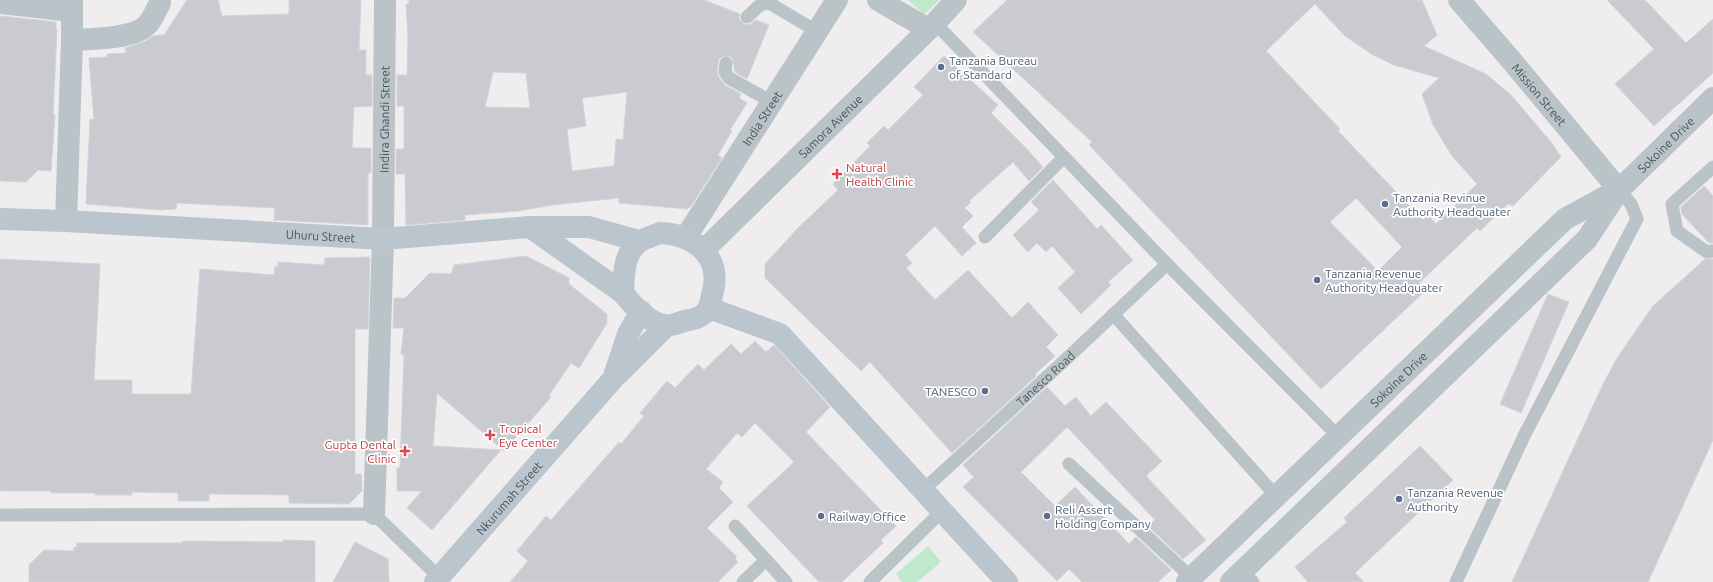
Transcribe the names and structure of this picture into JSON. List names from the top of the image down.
{
  "streets": {
    "main road": ["Uhuru Street", "Nkurumah Street"],
    "street": [
      "Mission Street",
      "India Street",
      "Indira Ghandi Street",
      "Samora Avenue",
      "Sokoine Drive"
    ],
    "lane": ["Tanesco Road"]
  },
  "crossings": [
    ["Mission Street", "Sokoine Drive"],
    ["India Street", "Samora Avenue"],
    ["India Street", "Uhuru Street"],
    ["India Street", "Nkurumah Street"],
    ["Indira Ghandi Street", "Uhuru Street"],
    ["Samora Avenue", "Uhuru Street"],
    ["Samora Avenue", "Nkurumah Street"],
    ["Uhuru Street", "Nkurumah Street"]
  ],
  "places": {
    "other": [
      "Tanzania Bureau of Standard",
      "Tanzania Revinue Authority Headquater",
      "Tanzania Revenue Authority Headquater",
      "TANESCO",
      "Tanzania Revenue Authority",
      "Railway Office",
      "Reli Assert Holding Company"
    ],
    "health": ["Natural Health Clinic", "Tropical Eye Center", "Gupta Dental Clinic"]
  }
}
